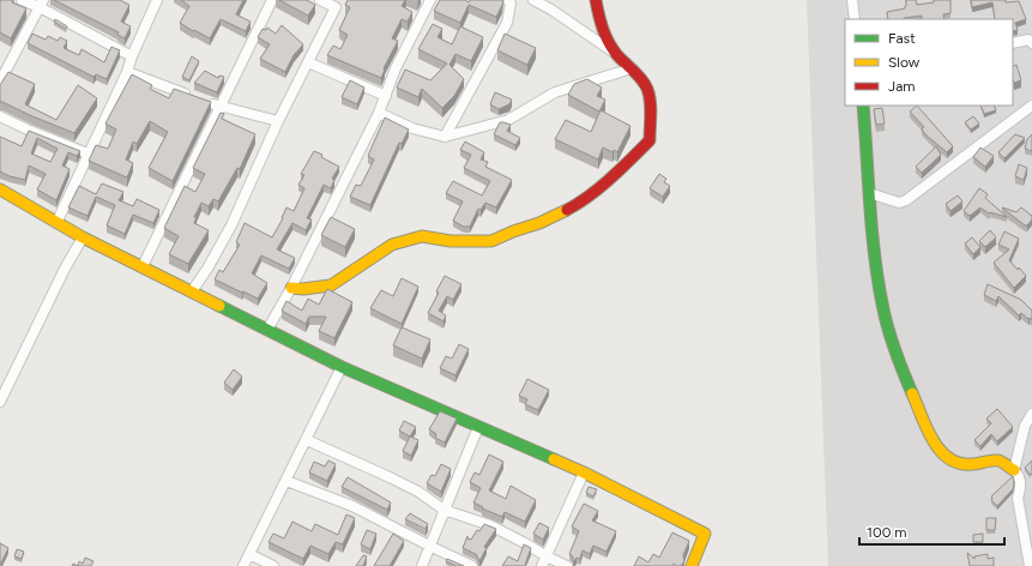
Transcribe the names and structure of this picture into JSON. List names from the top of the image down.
{
  "legend": ["Fast", "Slow", "Jam"],
  "scale_bar": "100 m"
}
